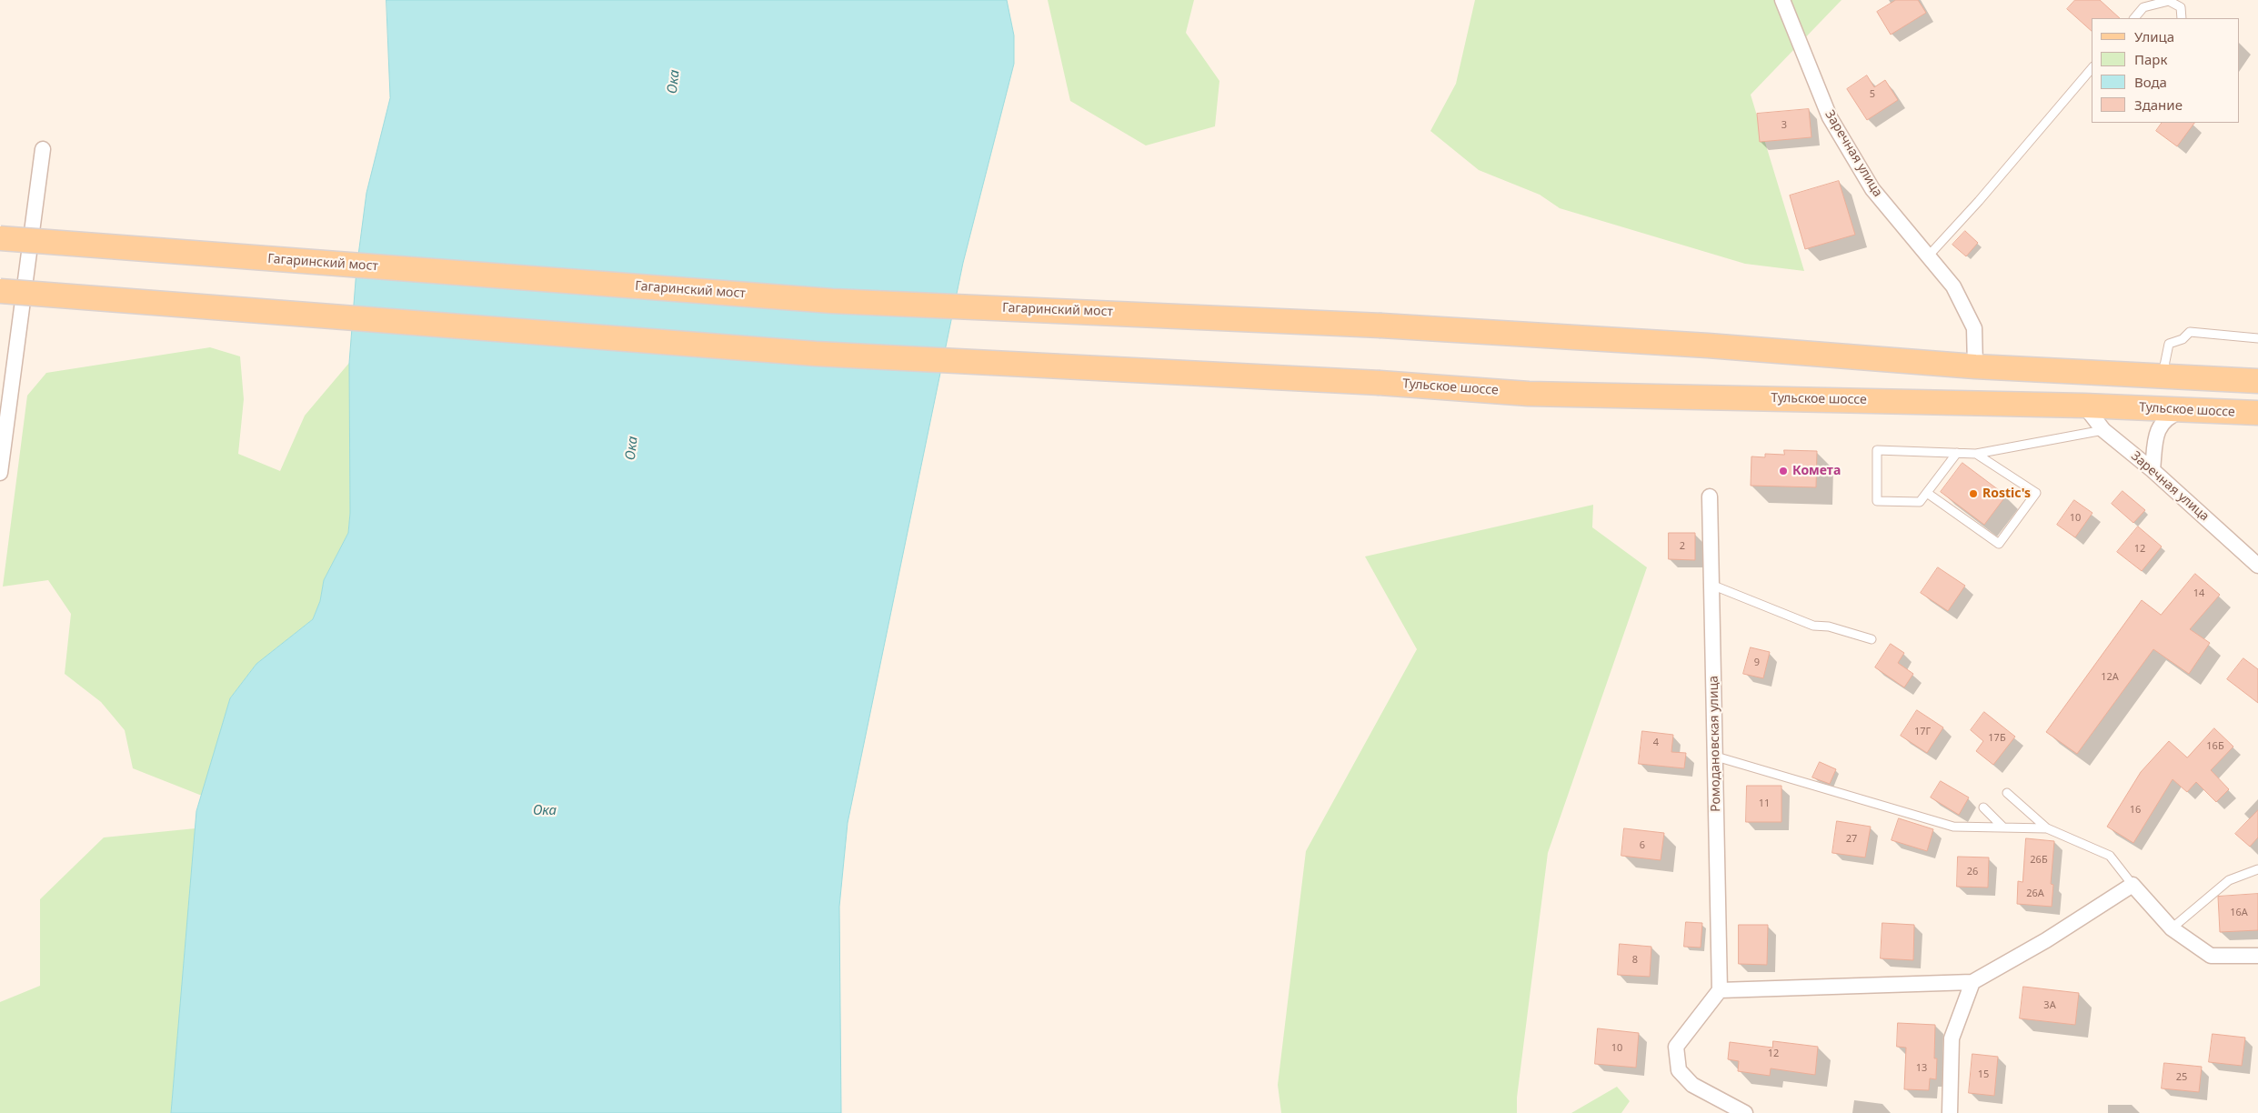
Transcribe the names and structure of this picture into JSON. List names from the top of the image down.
{
  "streets": {
    "main road": ["Гагаринский мост", "Тульское шоссе"],
    "street": ["Заречная улица", "Ромодановская улица"]
  },
  "crossings": [
    ["Заречная улица", "Гагаринский мост"],
    ["Заречная улица", "Тульское шоссе"]
  ],
  "water": ["Ока"],
  "places": ["Комета", "Rostic's"],
  "house_numbers": [
    "5",
    "3",
    "10",
    "2",
    "12",
    "14",
    "9",
    "12А",
    "17Г",
    "17Б",
    "4",
    "16Б",
    "11",
    "16",
    "27",
    "6",
    "26Б",
    "26",
    "26А",
    "16А",
    "8",
    "3А",
    "10",
    "12",
    "13",
    "15",
    "25"
  ],
  "legend": [
    "Улица",
    "Парк",
    "Вода",
    "Здание"
  ]
}
